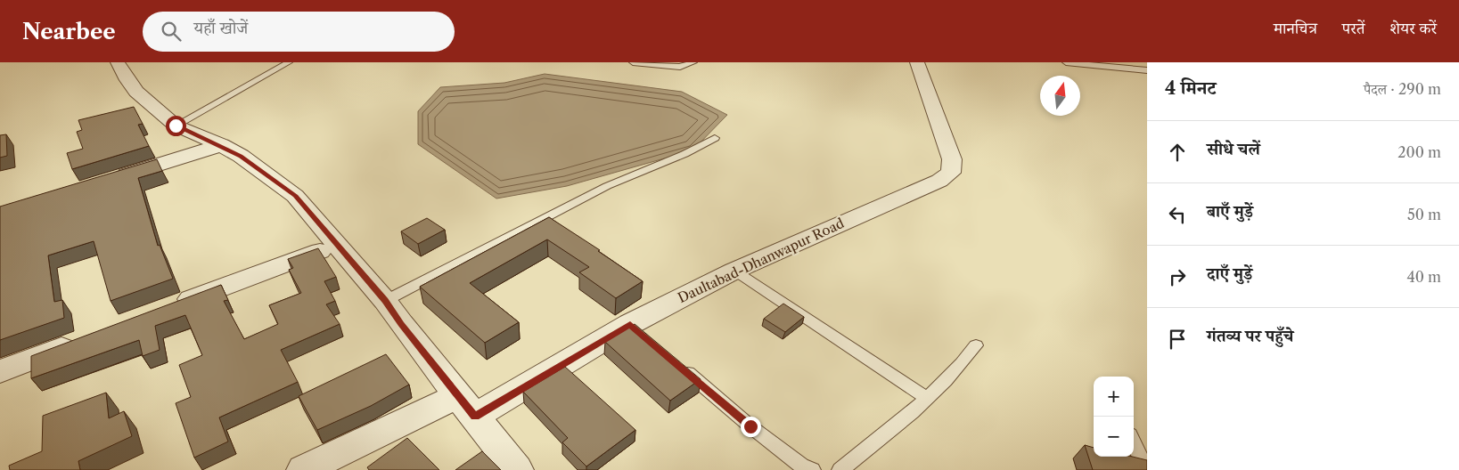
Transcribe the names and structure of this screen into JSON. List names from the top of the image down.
{
  "streets": {
    "street": ["Daultabad-Dhanwapur Road"]
  },
  "north": "top",
  "page": {
    "header": "Nearbee",
    "search": "यहाँ खोजें",
    "nav": ["मानचित्र", "परतें", "शेयर करें"],
    "heading": ["4 मिनट", "पैदल · 290 m"],
    "list": [
      ["सीधे चलें", "200 m"],
      ["बाएँ मुड़ें", "50 m"],
      ["दाएँ मुड़ें", "40 m"],
      "गंतव्य पर पहुँचे"
    ],
    "map_buttons": ["+", "−"]
  }
}
